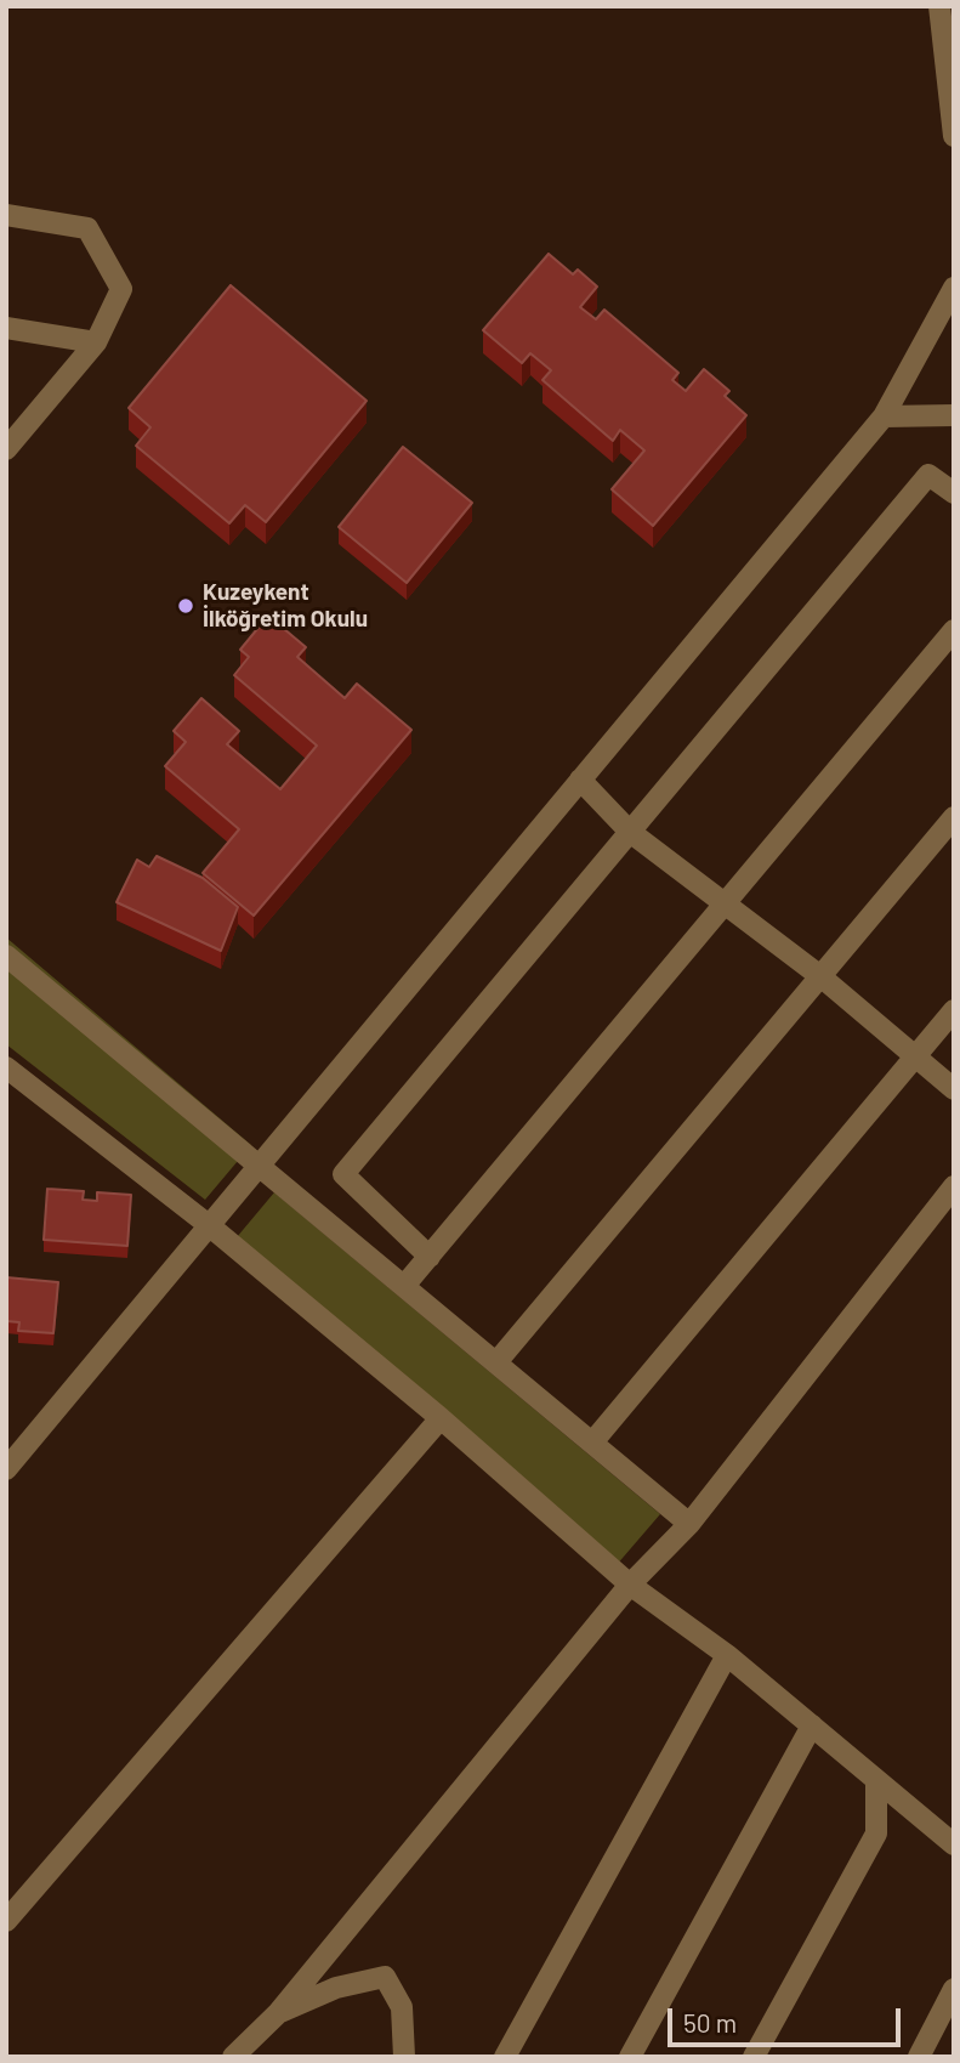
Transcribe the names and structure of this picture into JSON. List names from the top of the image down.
{
  "places": ["Kuzeykent İlköğretim Okulu"],
  "scale_bar": "50 m"
}
